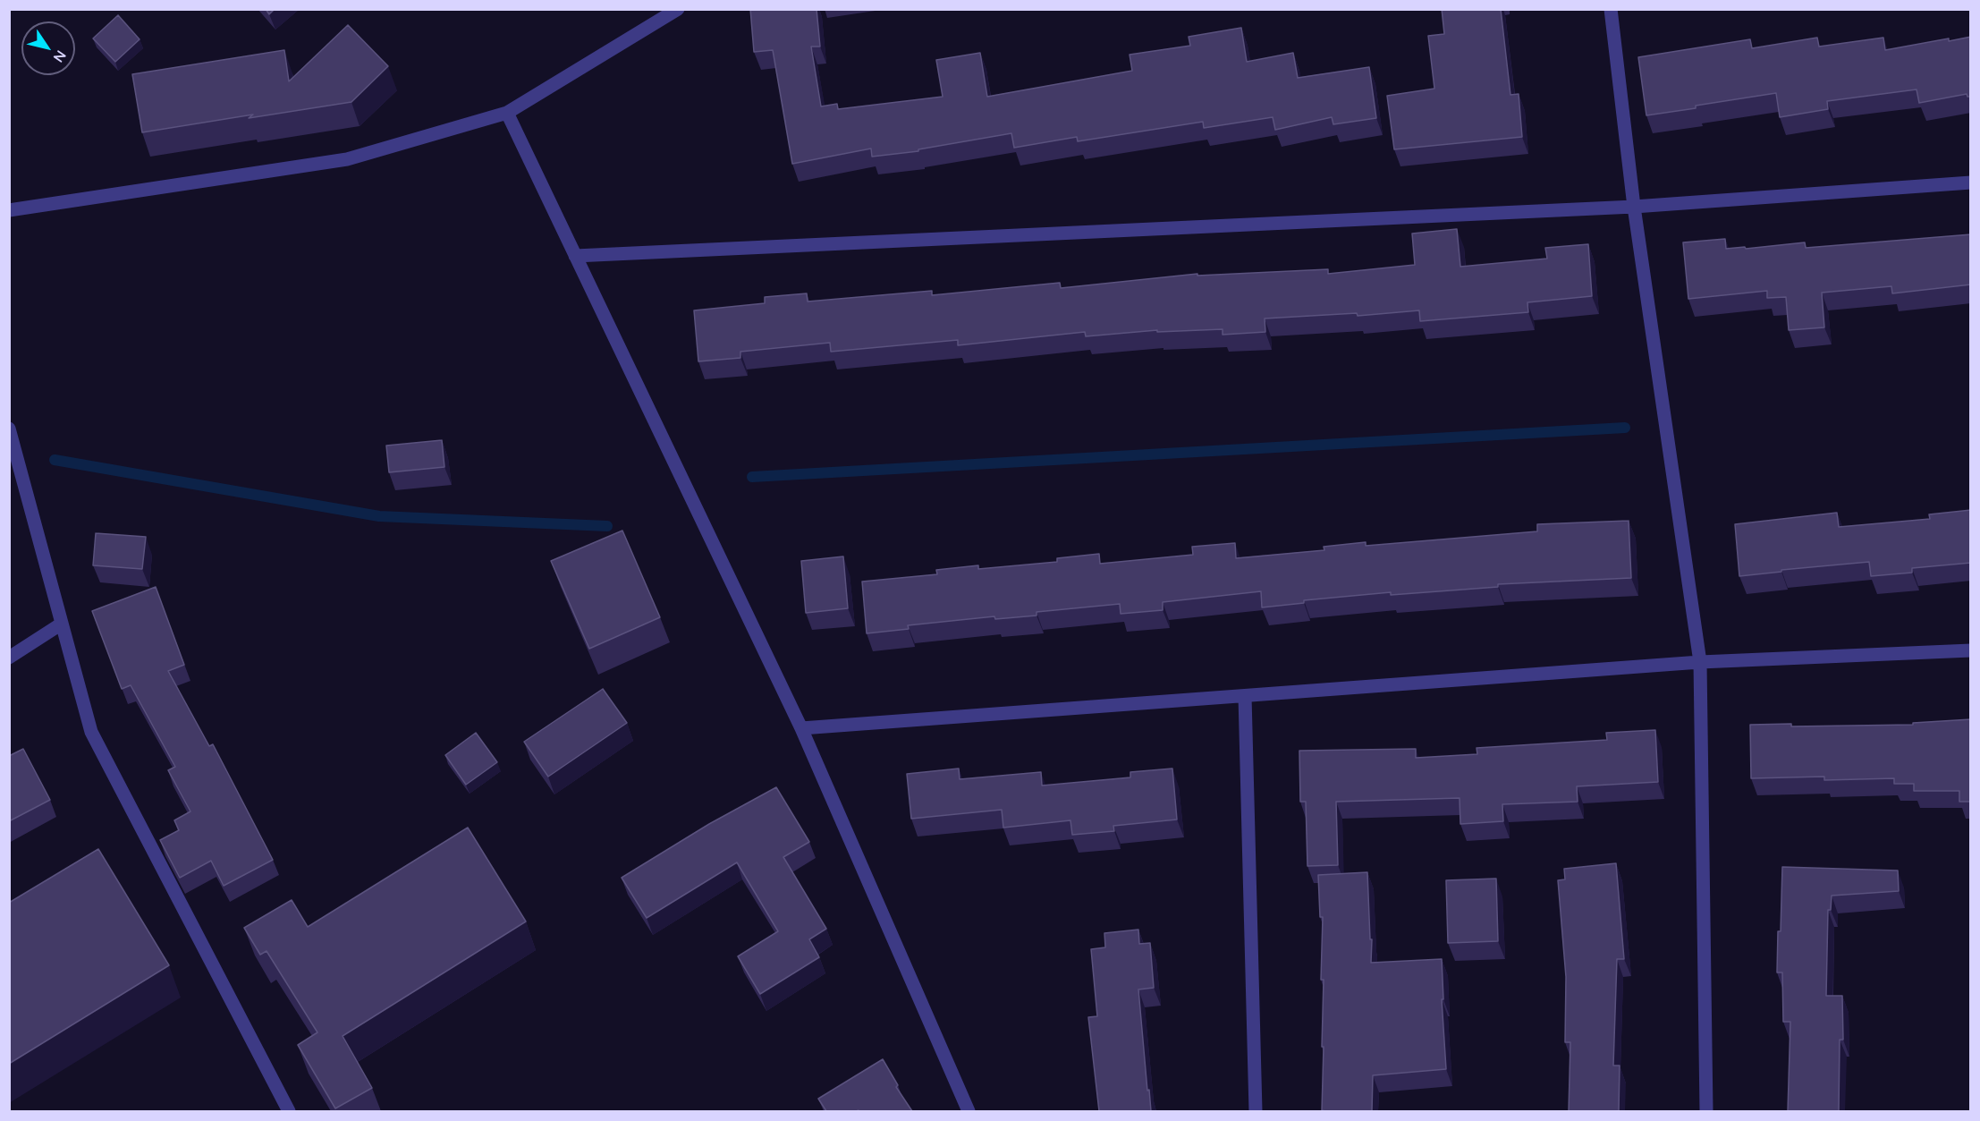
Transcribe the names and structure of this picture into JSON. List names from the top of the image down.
{
  "north": "bottom right"
}
